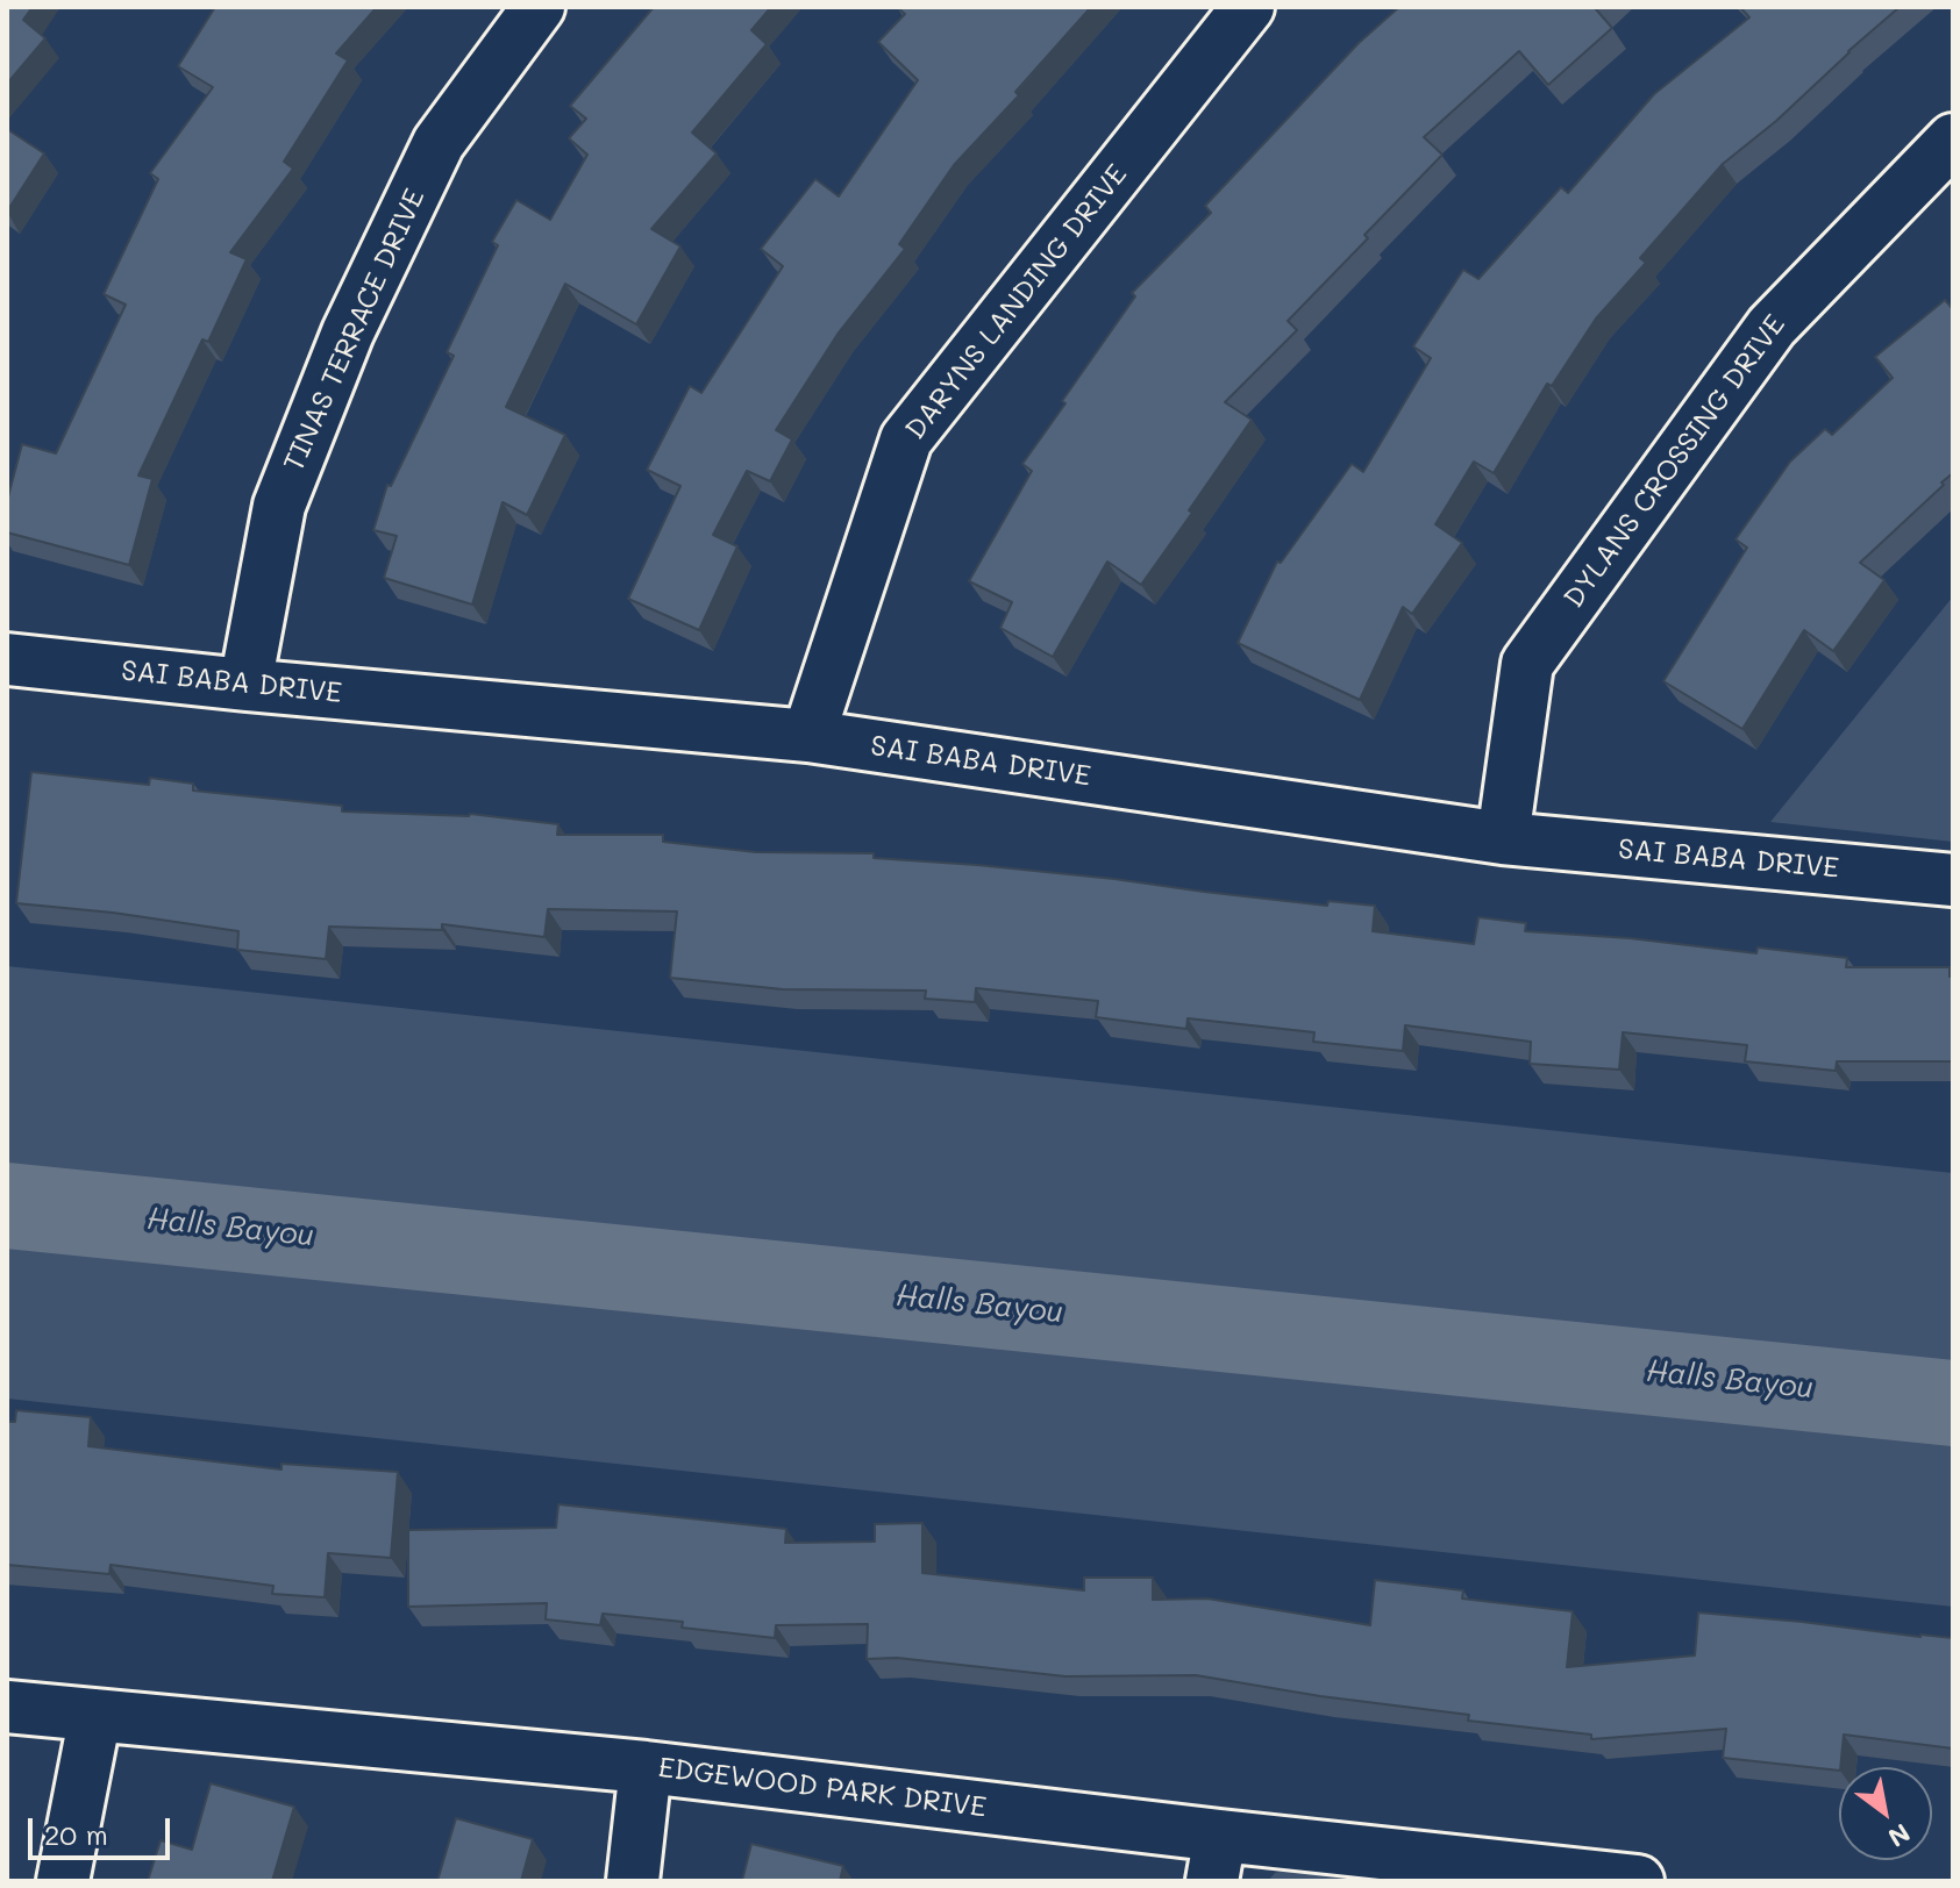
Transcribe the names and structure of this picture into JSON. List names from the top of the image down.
{
  "streets": {
    "street": [
      "DARYNS LANDING DRIVE",
      "TINAS TERRACE DRIVE",
      "DYLANS CROSSING DRIVE",
      "SAI BABA DRIVE",
      "EDGEWOOD PARK DRIVE"
    ]
  },
  "crossings": [
    ["DARYNS LANDING DRIVE", "SAI BABA DRIVE"],
    ["TINAS TERRACE DRIVE", "SAI BABA DRIVE"],
    ["DYLANS CROSSING DRIVE", "SAI BABA DRIVE"]
  ],
  "water": ["Halls Bayou"],
  "scale_bar": "20 m",
  "north": "bottom right"
}
